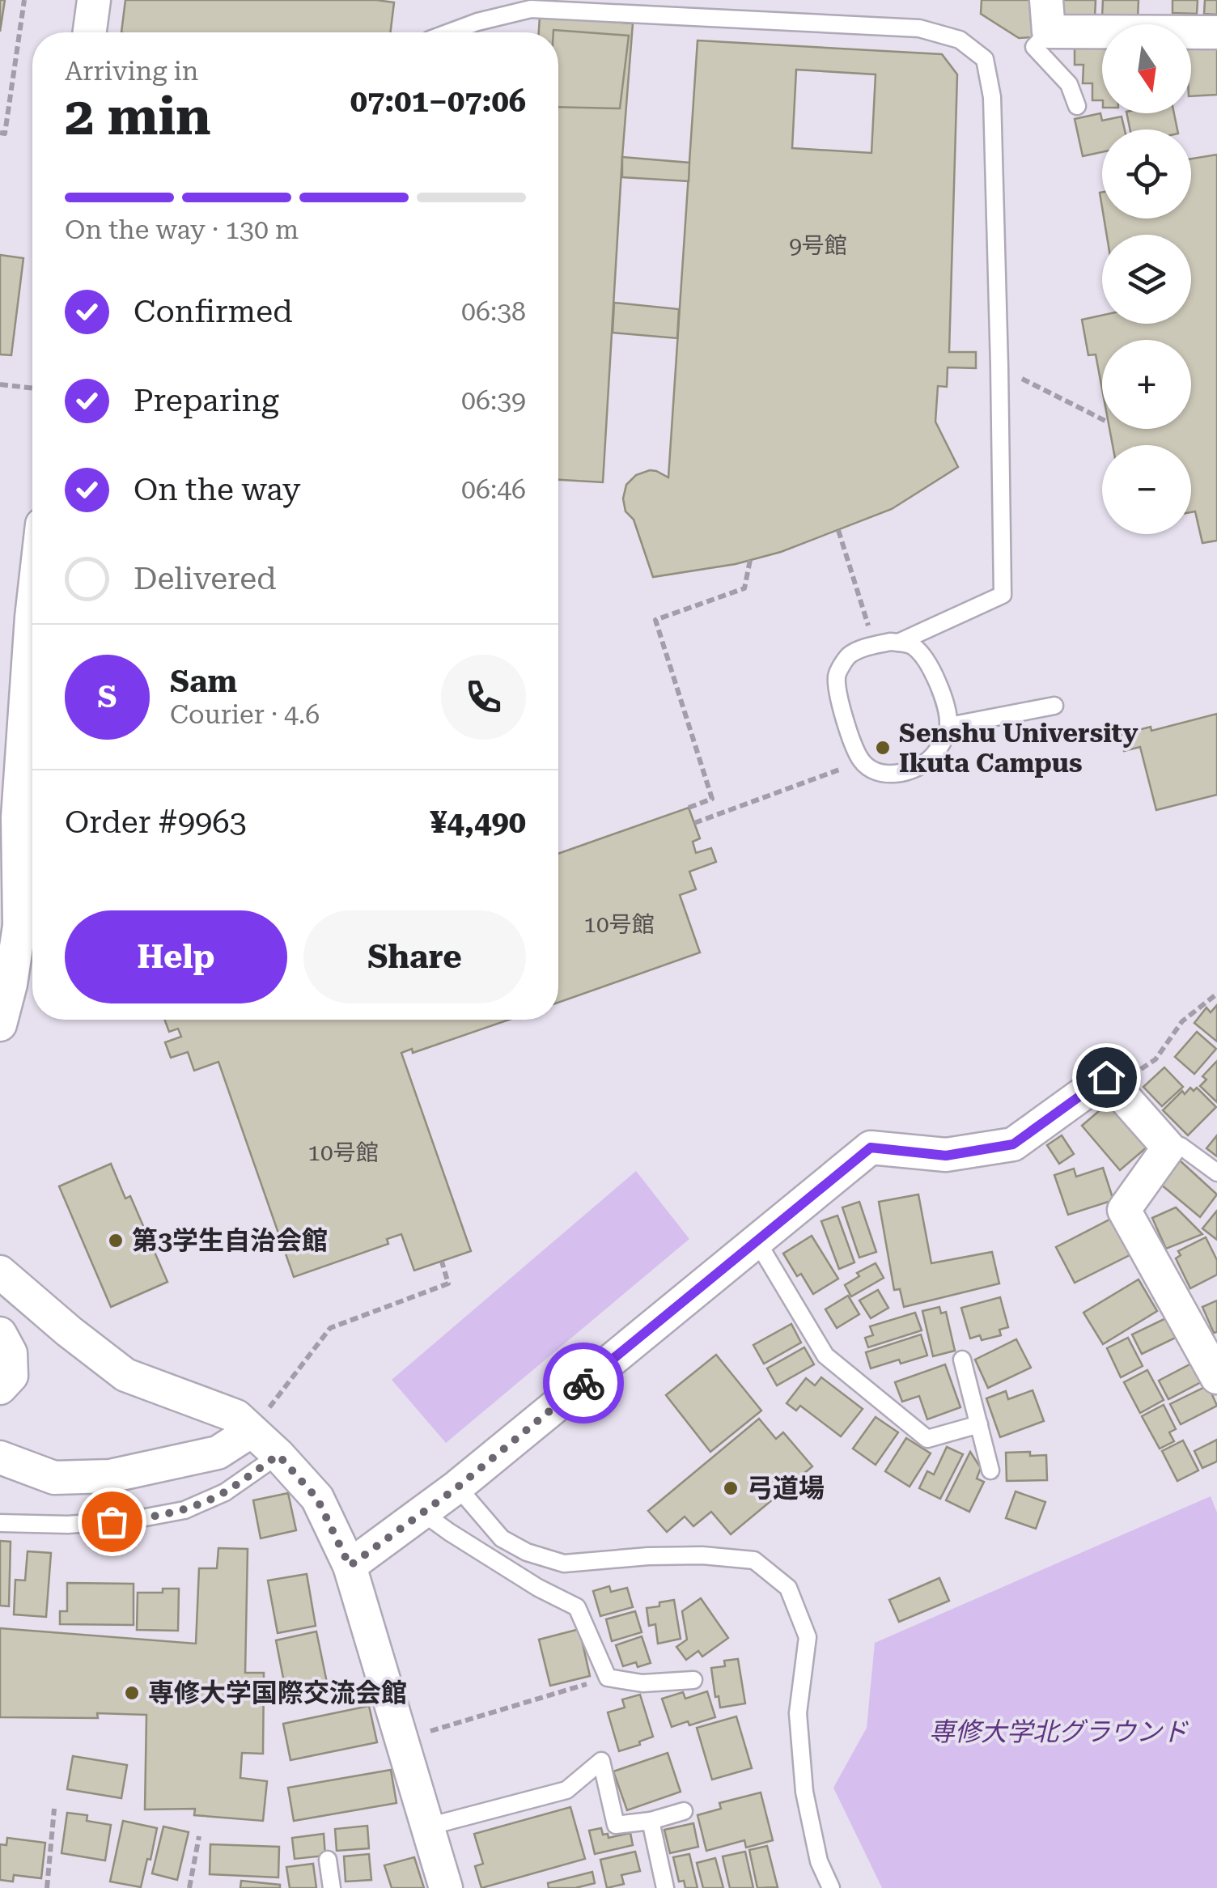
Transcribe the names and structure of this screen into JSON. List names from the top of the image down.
{
  "parks": ["専修大学北グラウンド"],
  "places": [
    "Senshu University Ikuta Campus",
    "第3学生自治会館",
    "弓道場",
    "専修大学国際交流会館"
  ],
  "house_numbers": ["9号館", "10号館", "10号館"],
  "north": "bottom",
  "page": {
    "map_buttons": ["+", "−"],
    "heading": ["2 min", "Arriving in", "07:01–07:06"],
    "panel": [
      "Sam",
      "Courier · 4.6",
      "Order #9963",
      "¥4,490"
    ],
    "bar": "On the way · 130 m",
    "list": [
      ["Confirmed", "06:38"],
      ["Preparing", "06:39"],
      ["On the way", "06:46"],
      "Delivered"
    ],
    "round": "S",
    "buttons": ["Help", "Share"]
  }
}
